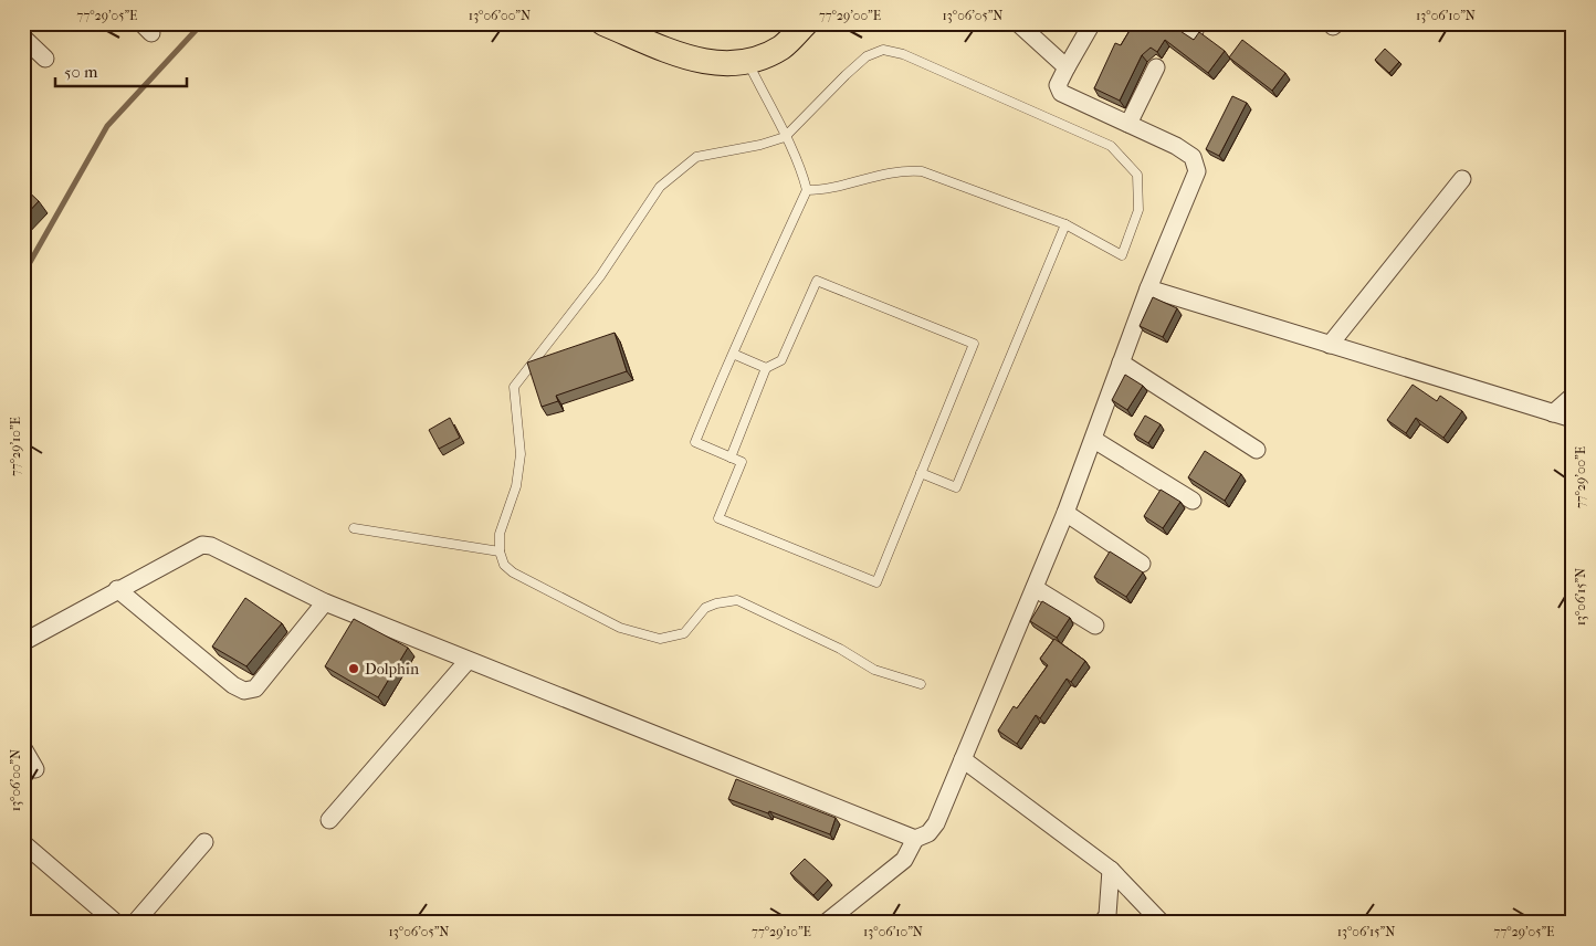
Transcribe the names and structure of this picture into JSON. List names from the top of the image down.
{
  "places": ["Dolphin"],
  "scale_bar": "50 m",
  "coordinates": [
    "77°29'05\"E",
    "13°06'00\"N",
    "77°29'00\"E",
    "13°06'05\"N",
    "13°06'10\"N",
    "77°29'10\"E",
    "13°06'15\"N"
  ]
}
